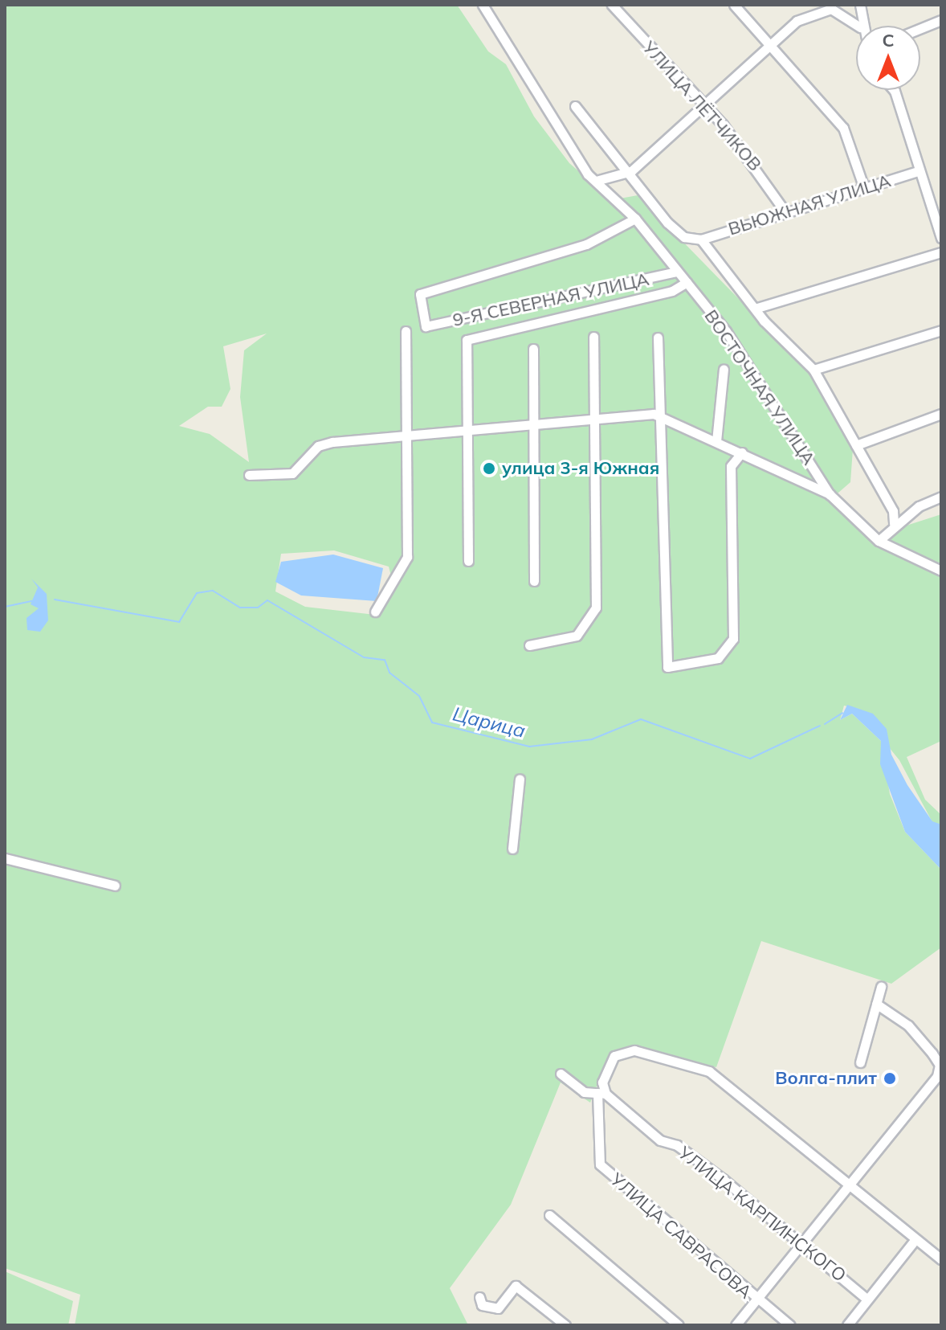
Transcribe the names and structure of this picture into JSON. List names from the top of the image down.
{
  "streets": {
    "street": [
      "УЛИЦА ЛЁТЧИКОВ",
      "ВЬЮЖНАЯ УЛИЦА",
      "9-Я СЕВЕРНАЯ УЛИЦА",
      "ВОСТОЧНАЯ УЛИЦА",
      "УЛИЦА КАРПИНСКОГО",
      "УЛИЦА САВРАСОВА"
    ]
  },
  "crossings": [
    ["УЛИЦА ЛЁТЧИКОВ", "ВЬЮЖНАЯ УЛИЦА"],
    ["9-Я СЕВЕРНАЯ УЛИЦА", "ВОСТОЧНАЯ УЛИЦА"],
    ["УЛИЦА КАРПИНСКОГО", "УЛИЦА САВРАСОВА"]
  ],
  "water": ["Царица"],
  "places": ["улица 3-я Южная", "Волга-плит"],
  "north": "top"
}
